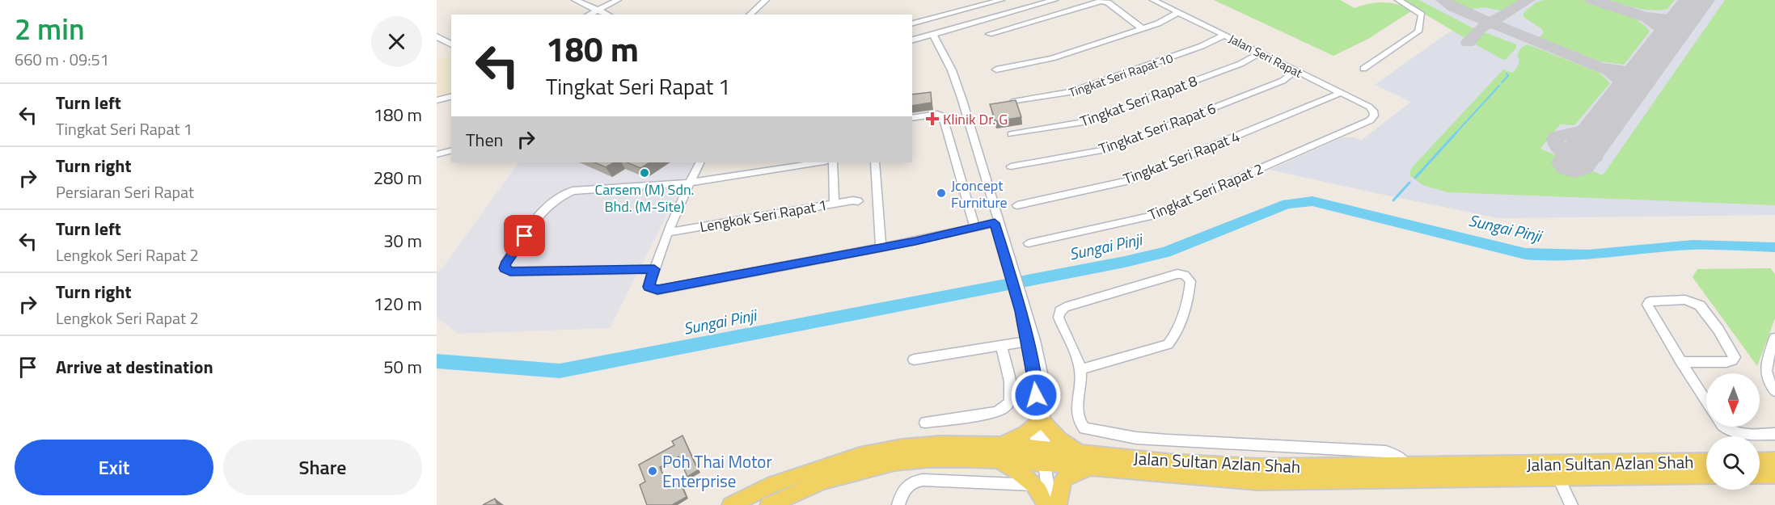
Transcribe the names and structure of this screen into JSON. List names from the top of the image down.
{
  "streets": {
    "main road": ["Jalan Sultan Azlan Shah"],
    "street": [
      "Jalan Seri Rapat",
      "Tingkat Seri Rapat 10",
      "Tingkat Seri Rapat 8",
      "Tingkat Seri Rapat 6",
      "Tingkat Seri Rapat 4",
      "Tingkat Seri Rapat 2",
      "Lengkok Seri Rapat 1"
    ]
  },
  "crossings": [
    ["Jalan Seri Rapat", "Tingkat Seri Rapat 10"],
    ["Jalan Seri Rapat", "Tingkat Seri Rapat 8"],
    ["Jalan Seri Rapat", "Tingkat Seri Rapat 6"],
    ["Jalan Seri Rapat", "Tingkat Seri Rapat 4"],
    ["Jalan Seri Rapat", "Tingkat Seri Rapat 2"]
  ],
  "water": ["Sungai Pinji"],
  "places": {
    "health": ["Klinik Dr. G"],
    "other": ["Carsem (M) Sdn. Bhd. (M-Site)", "Jconcept Furniture", "Poh Thai Motor Enterprise"]
  },
  "north": "bottom",
  "page": {
    "heading": ["2 min", "660 m · 09:51"],
    "turn": ["180 m", "Tingkat Seri Rapat 1"],
    "list": [
      {
        "name": "Turn left",
        "note": "Tingkat Seri Rapat 1",
        "value": "180 m"
      },
      {
        "name": "Turn right",
        "note": "Persiaran Seri Rapat",
        "value": "280 m"
      },
      {
        "name": "Turn left",
        "note": "Lengkok Seri Rapat 2",
        "value": "30 m"
      },
      {
        "name": "Turn right",
        "note": "Lengkok Seri Rapat 2",
        "value": "120 m"
      },
      {
        "name": "Arrive at destination",
        "value": "50 m"
      }
    ],
    "then": "Then",
    "buttons": ["Exit", "Share"]
  }
}
